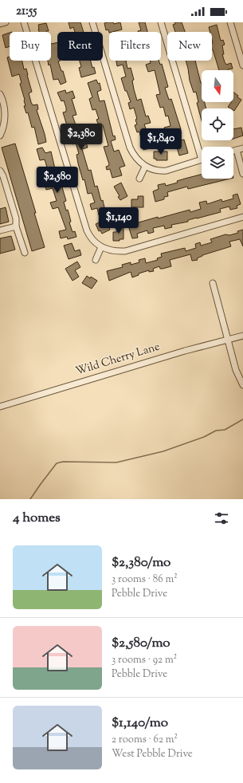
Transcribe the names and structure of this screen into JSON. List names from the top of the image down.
{
  "streets": {
    "street": ["Wild Cherry Lane"]
  },
  "north": "bottom",
  "page": {
    "status": "21:55",
    "chip": [
      "Buy",
      "Rent",
      "Filters",
      "New"
    ],
    "price": [
      "$2,380",
      "$1,840",
      "$2,580",
      "$1,140"
    ],
    "heading": "4 homes",
    "list": [
      {
        "name": "$2,380/mo",
        "note": "3 rooms · 86 m² · Pebble Drive"
      },
      {
        "name": "$2,580/mo",
        "note": "3 rooms · 92 m² · Pebble Drive"
      },
      {
        "name": "$1,140/mo",
        "note": "2 rooms · 62 m² · West Pebble Drive"
      }
    ]
  }
}
